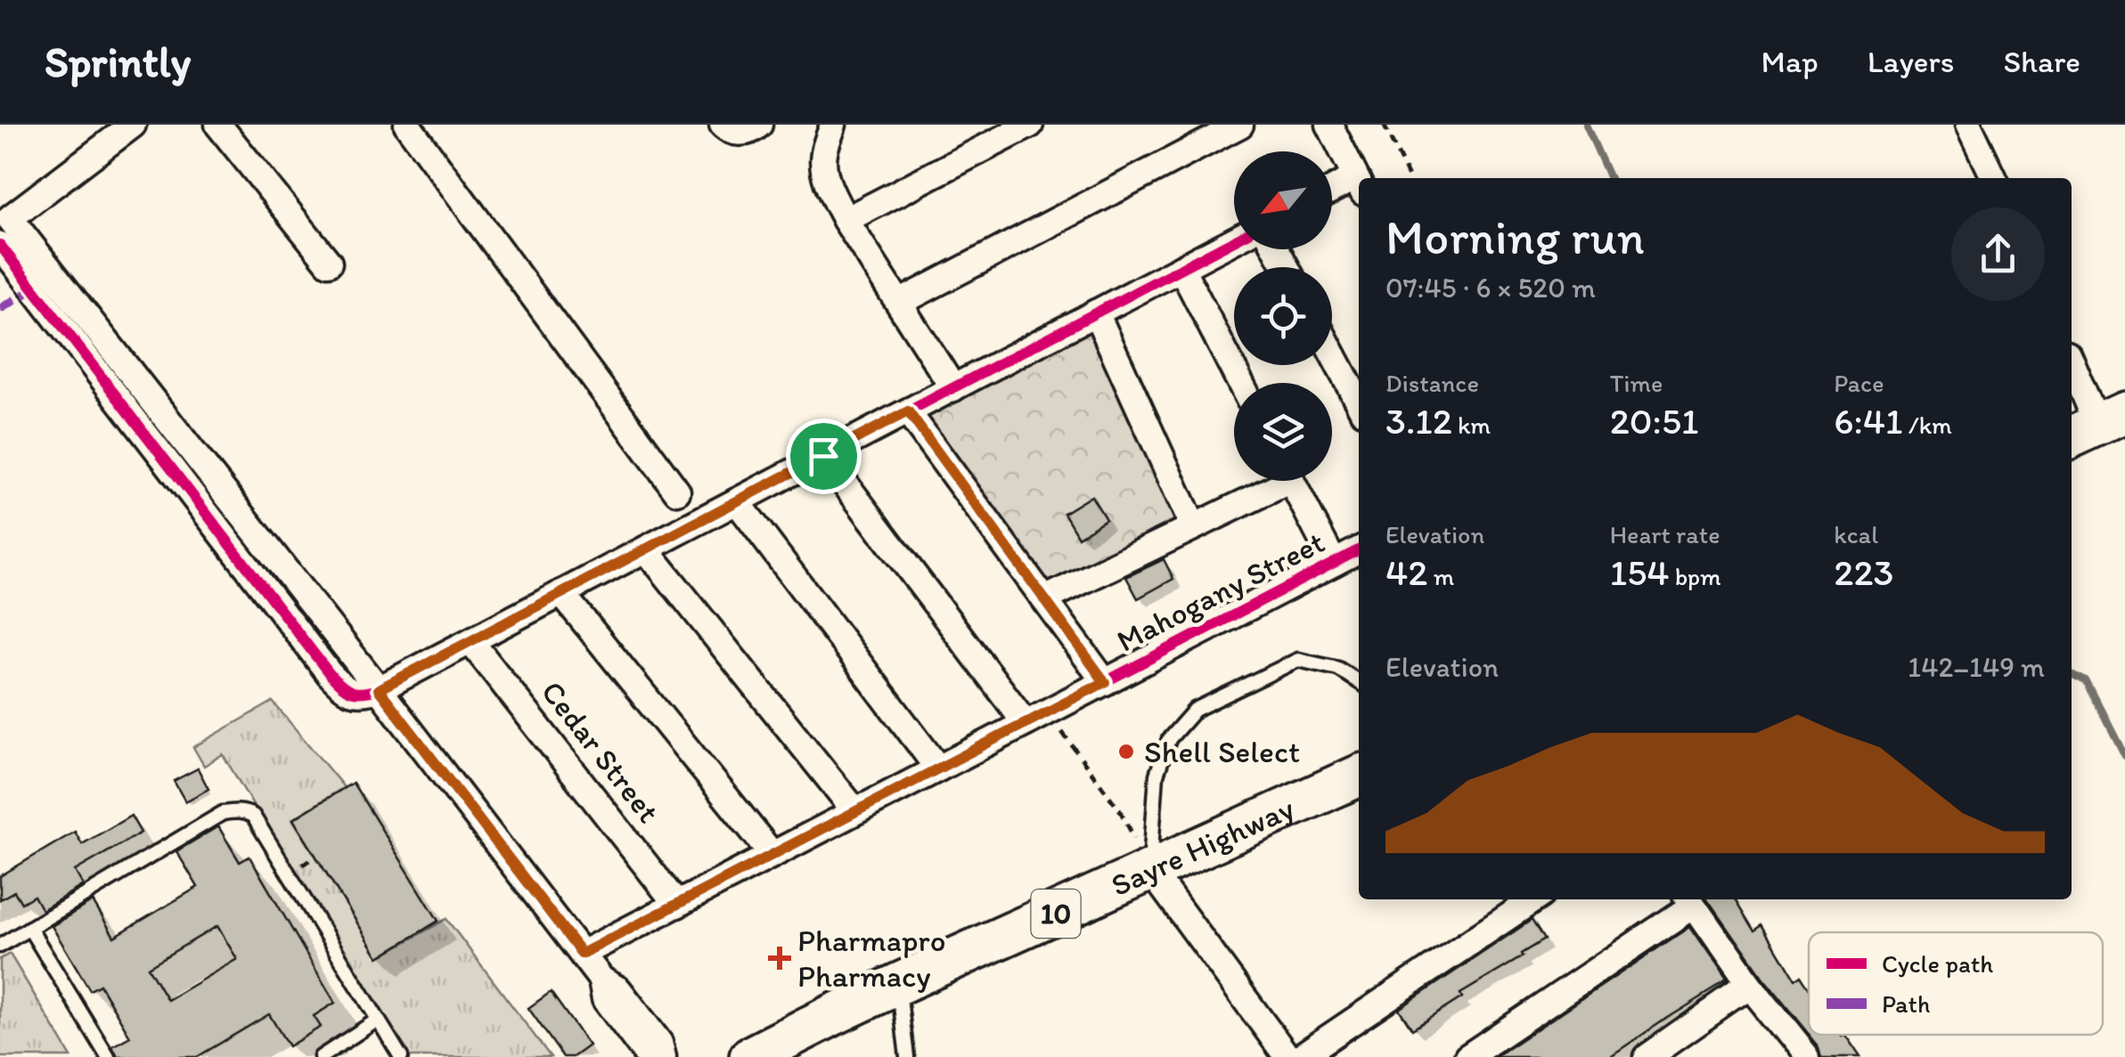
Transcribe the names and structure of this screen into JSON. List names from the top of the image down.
{
  "streets": {
    "highway": ["Sayre Highway", "10"],
    "street": ["Mahogany Street", "Cedar Street"]
  },
  "crossings": [
    ["Mahogany Street", "Cedar Street"]
  ],
  "places": {
    "other": ["Shell Select"],
    "health": ["Pharmapro Pharmacy"]
  },
  "legend": ["Cycle path", "Path"],
  "north": "bottom left",
  "page": {
    "header": "Sprintly",
    "nav": ["Map", "Layers", "Share"],
    "heading": ["Morning run", "07:45 · 6 × 520 m"],
    "stats": [
      ["Distance", "3.12 km"],
      ["Time", "20:51"],
      ["Pace", "6:41 /km"],
      ["Elevation", "42 m"],
      ["Heart rate", "154 bpm"],
      ["kcal", "223"]
    ],
    "chart": ["Elevation", "142–149 m"]
  }
}
